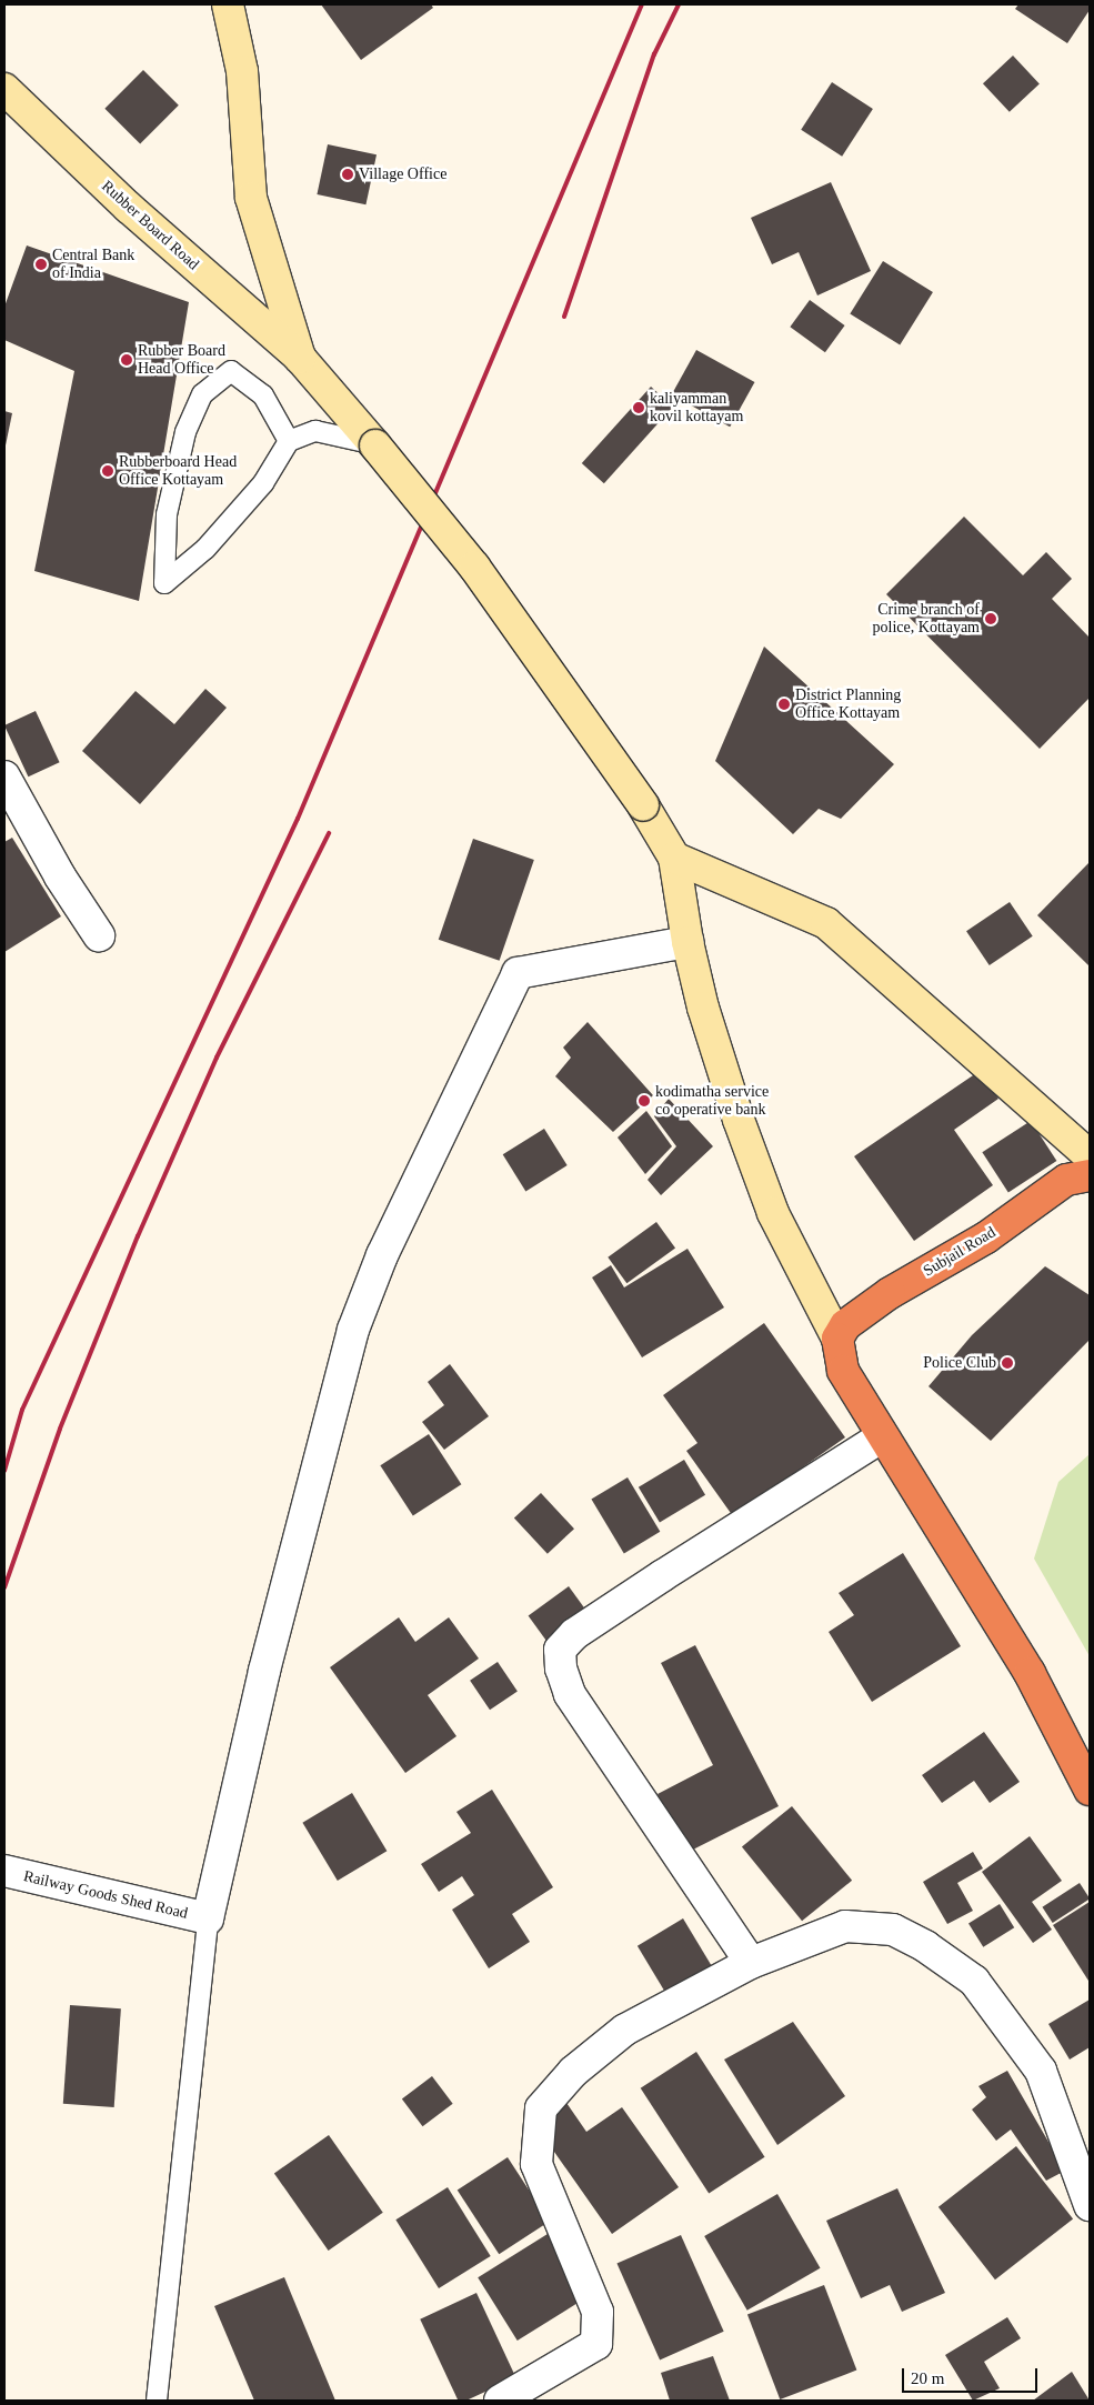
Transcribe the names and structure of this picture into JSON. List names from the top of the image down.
{
  "streets": {
    "highway": ["Subjail Road"],
    "main road": ["Rubber Board Road"],
    "street": ["Railway Goods Shed Road"]
  },
  "places": [
    "Village Office",
    "Central Bank of India",
    "Rubber Board Head Office",
    "kaliyamman kovil kottayam",
    "Rubberboard Head Office Kottayam",
    "Crime branch of police, Kottayam",
    "District Planning Office Kottayam",
    "kodimatha service co operative bank",
    "Police Club"
  ],
  "scale_bar": "20 m"
}
